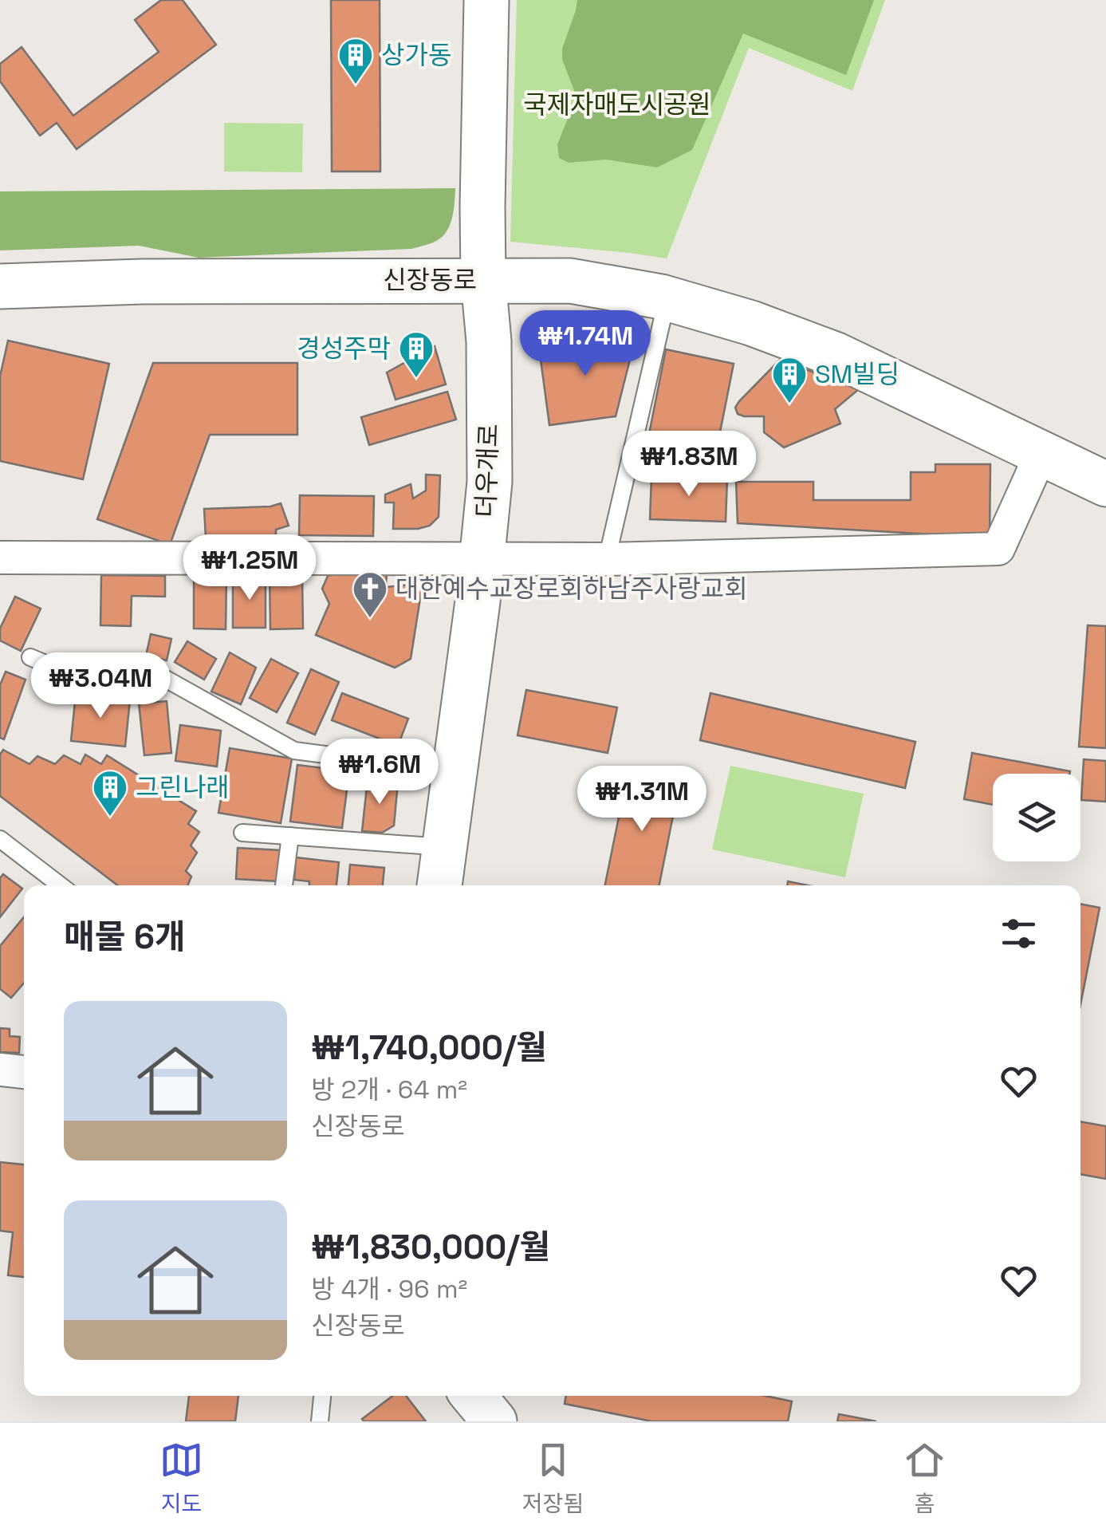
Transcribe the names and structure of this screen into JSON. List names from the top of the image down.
{
  "streets": {
    "main road": ["신장동로", "더우개로"]
  },
  "crossings": [
    ["신장동로", "더우개로"]
  ],
  "parks": ["국제자매도시공원"],
  "places": {
    "building": [
      "상가동",
      "경성주막",
      "SM빌딩",
      "그린나래"
    ],
    "church": ["대한예수교장로회하남주사랑교회"]
  },
  "page": {
    "price": [
      "₩1.74M",
      "₩1.83M",
      "₩1.25M",
      "₩3.04M",
      "₩1.6M",
      "₩1.31M"
    ],
    "heading": "매물 6개",
    "list": [
      {
        "name": "₩1,740,000/월",
        "note": "방 2개 · 64 m² · 신장동로"
      },
      {
        "name": "₩1,830,000/월",
        "note": "방 4개 · 96 m² · 신장동로"
      }
    ],
    "tabs": ["지도", "저장됨", "홈"]
  }
}
